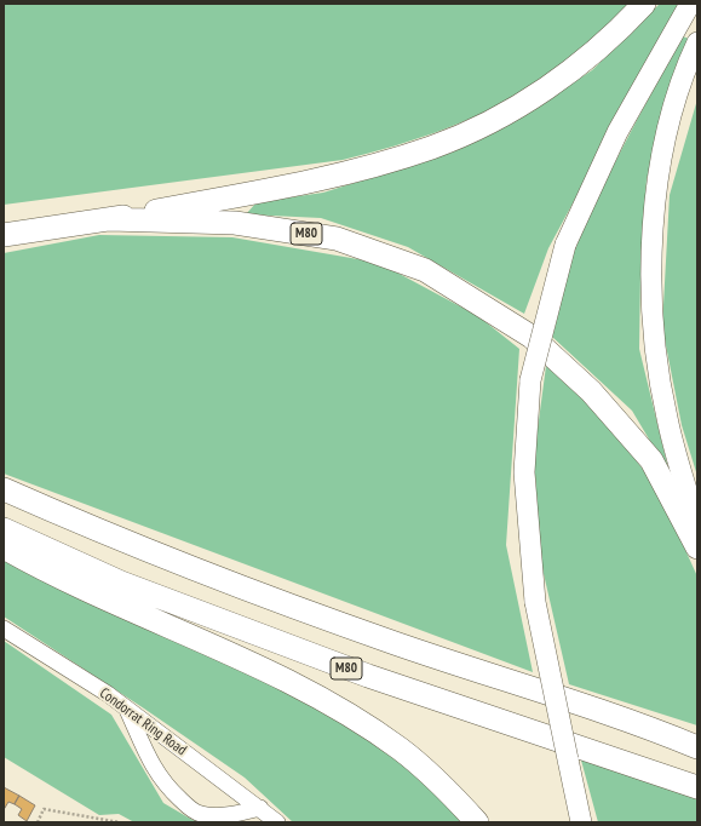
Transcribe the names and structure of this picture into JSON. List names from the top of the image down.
{
  "streets": {
    "highway": ["M80"],
    "street": ["Condorrat Ring Road"]
  }
}
